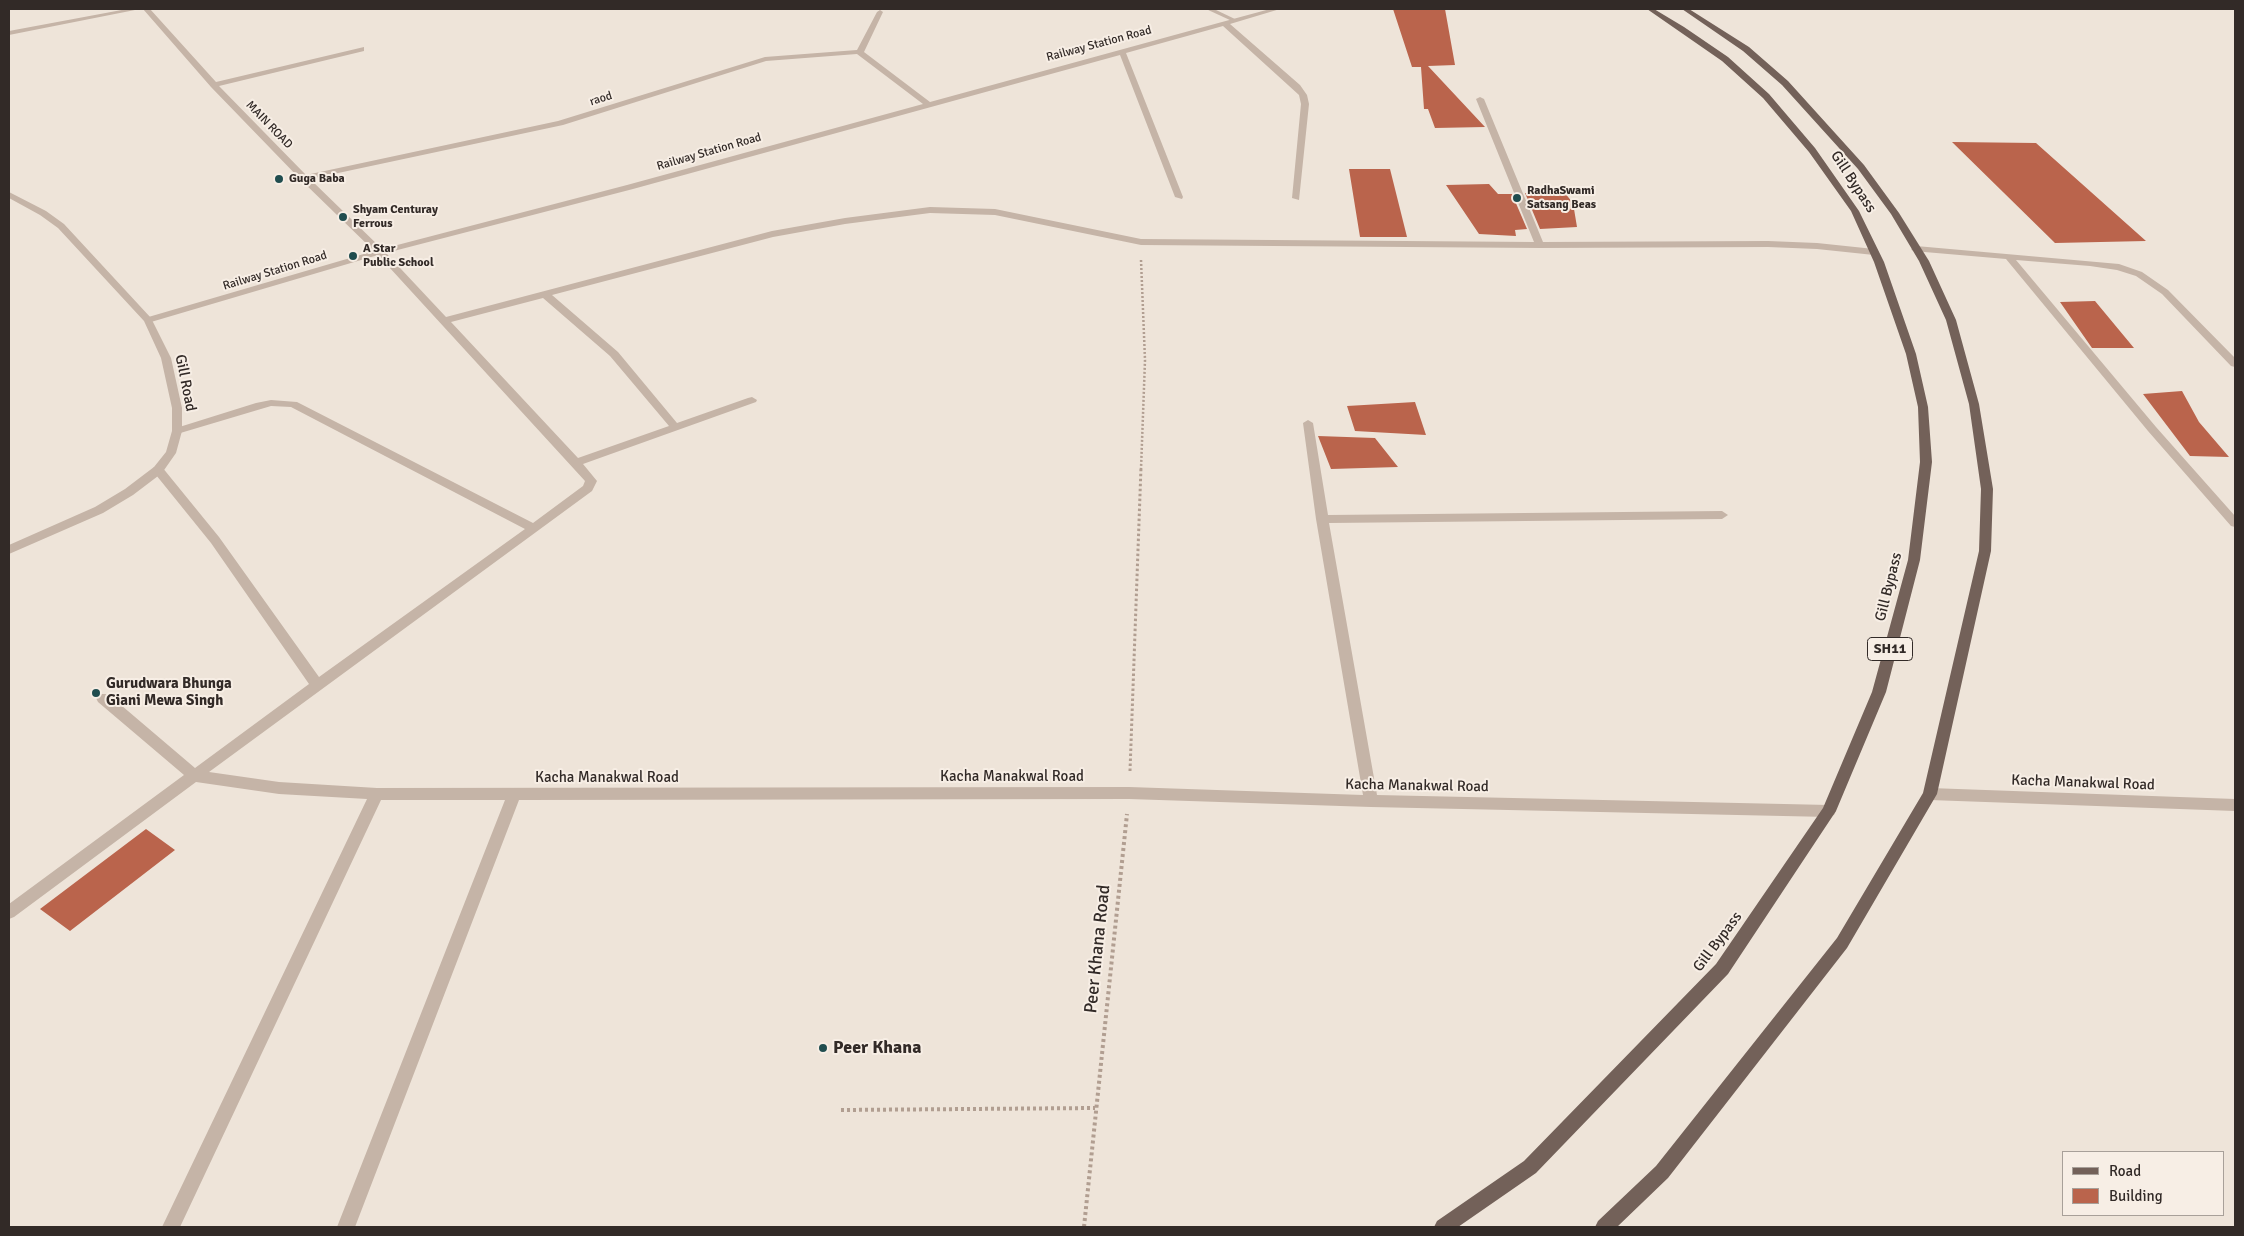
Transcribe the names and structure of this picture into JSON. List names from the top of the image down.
{
  "streets": {
    "main road": ["Gill Bypass", "SH11"],
    "street": [
      "Railway Station Road",
      "raod",
      "MAIN ROAD",
      "Gill Road",
      "Kacha Manakwal Road"
    ],
    "path": ["Peer Khana Road"]
  },
  "crossings": [
    ["Railway Station Road", "MAIN ROAD"],
    ["Railway Station Road", "Gill Road"],
    ["raod", "MAIN ROAD"],
    ["Gill Bypass", "Kacha Manakwal Road"],
    ["Kacha Manakwal Road", "Peer Khana Road"]
  ],
  "places": [
    "Guga Baba",
    "RadhaSwami Satsang Beas",
    "Shyam Centuray Ferrous",
    "A Star Public School",
    "Gurudwara Bhunga Giani Mewa Singh",
    "Peer Khana"
  ],
  "legend": ["Road", "Building"]
}
